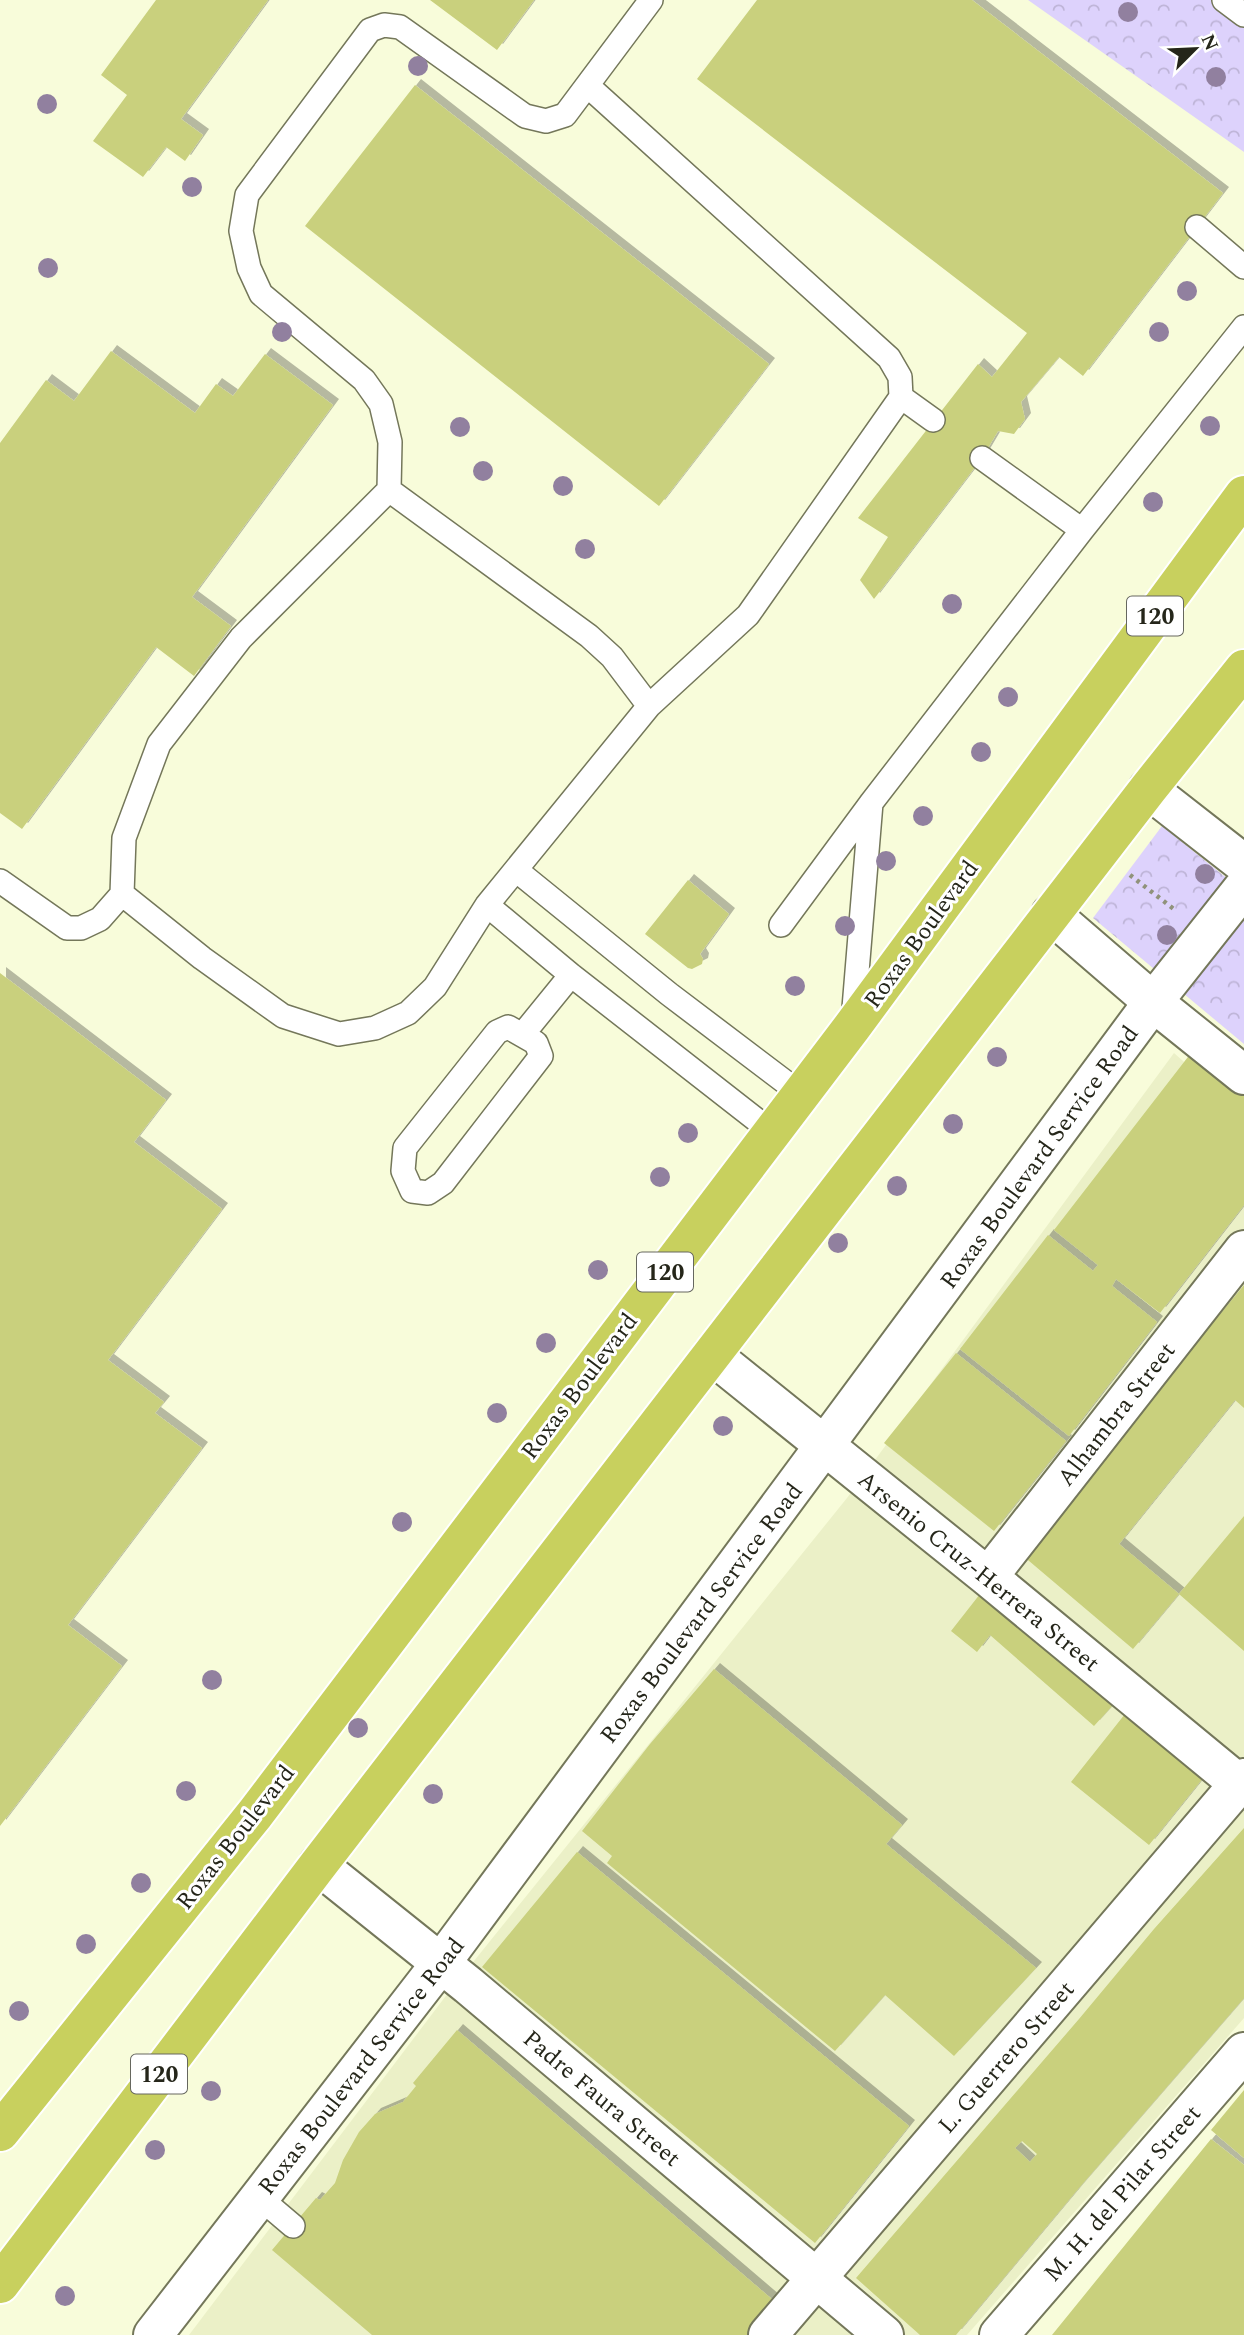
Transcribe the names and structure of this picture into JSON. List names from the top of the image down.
{
  "streets": {
    "highway": ["120", "Roxas Boulevard"],
    "street": [
      "Roxas Boulevard Service Road",
      "Alhambra Street",
      "Arsenio Cruz-Herrera Street",
      "L. Guerrero Street",
      "Padre Faura Street",
      "M. H. del Pilar Street"
    ]
  },
  "crossings": [
    ["120", "Arsenio Cruz-Herrera Street"],
    ["120", "Padre Faura Street"],
    ["Roxas Boulevard Service Road", "Arsenio Cruz-Herrera Street"],
    ["Roxas Boulevard Service Road", "Padre Faura Street"],
    ["Alhambra Street", "Arsenio Cruz-Herrera Street"],
    ["Arsenio Cruz-Herrera Street", "L. Guerrero Street"],
    ["L. Guerrero Street", "Padre Faura Street"]
  ],
  "north": "top right"
}
